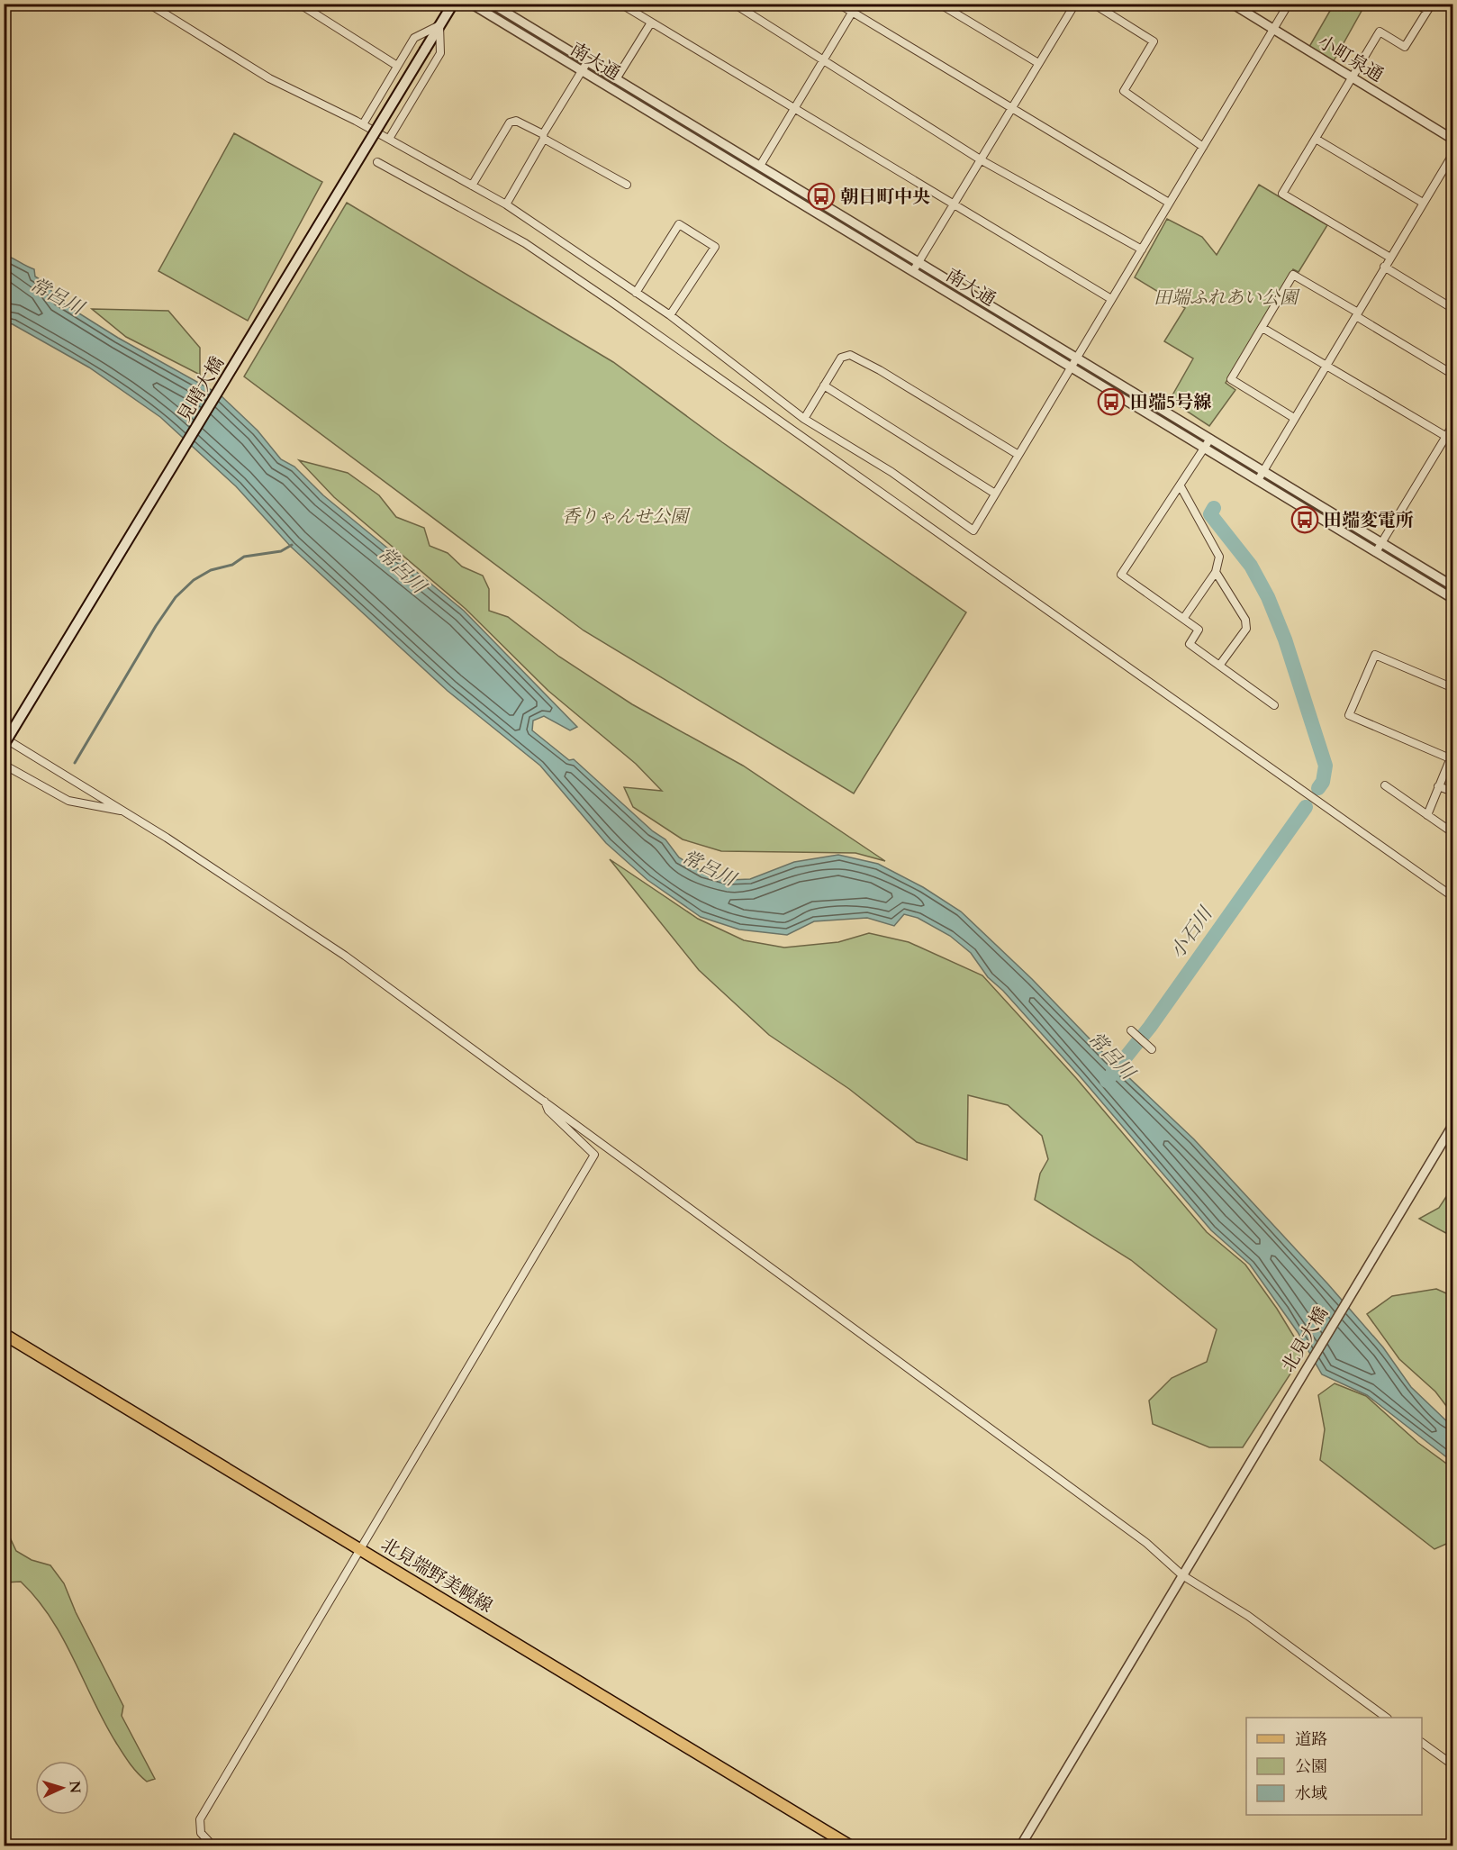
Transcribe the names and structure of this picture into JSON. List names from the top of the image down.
{
  "streets": {
    "main road": ["見晴大橋", "北見端野美幌線"],
    "street": ["小町泉通", "南大通", "北見大橋"]
  },
  "water": ["常呂川", "小石川"],
  "parks": ["田端ふれあい公園", "香りゃんせ公園"],
  "places": {
    "bus stop": ["朝日町中央", "田端5号線", "田端変電所"]
  },
  "legend": ["道路", "公園", "水域"],
  "north": "right"
}
